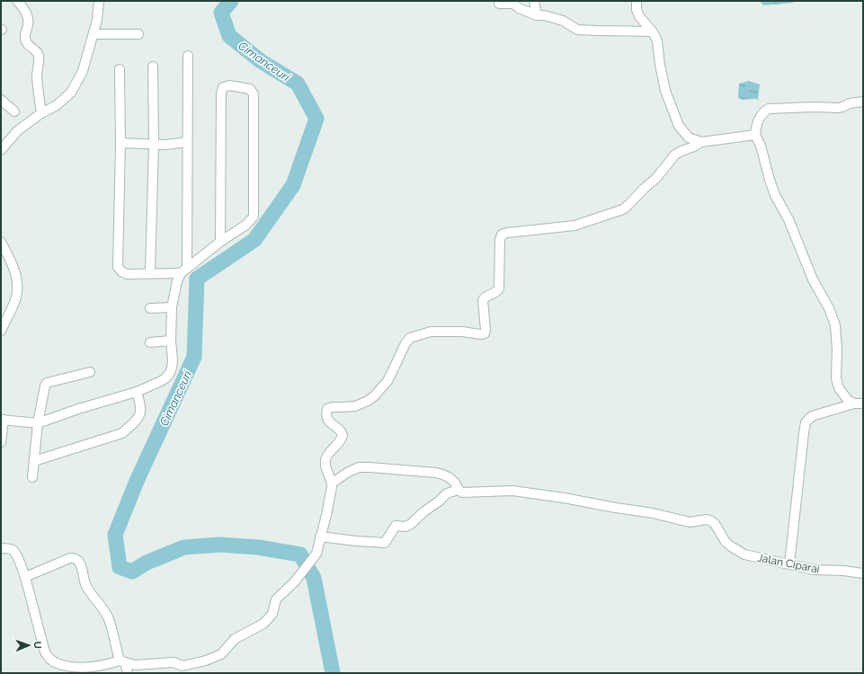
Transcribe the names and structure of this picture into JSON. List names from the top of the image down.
{
  "streets": {
    "street": ["Jalan Ciparai"]
  },
  "water": ["Cimanceuri"],
  "north": "right"
}
